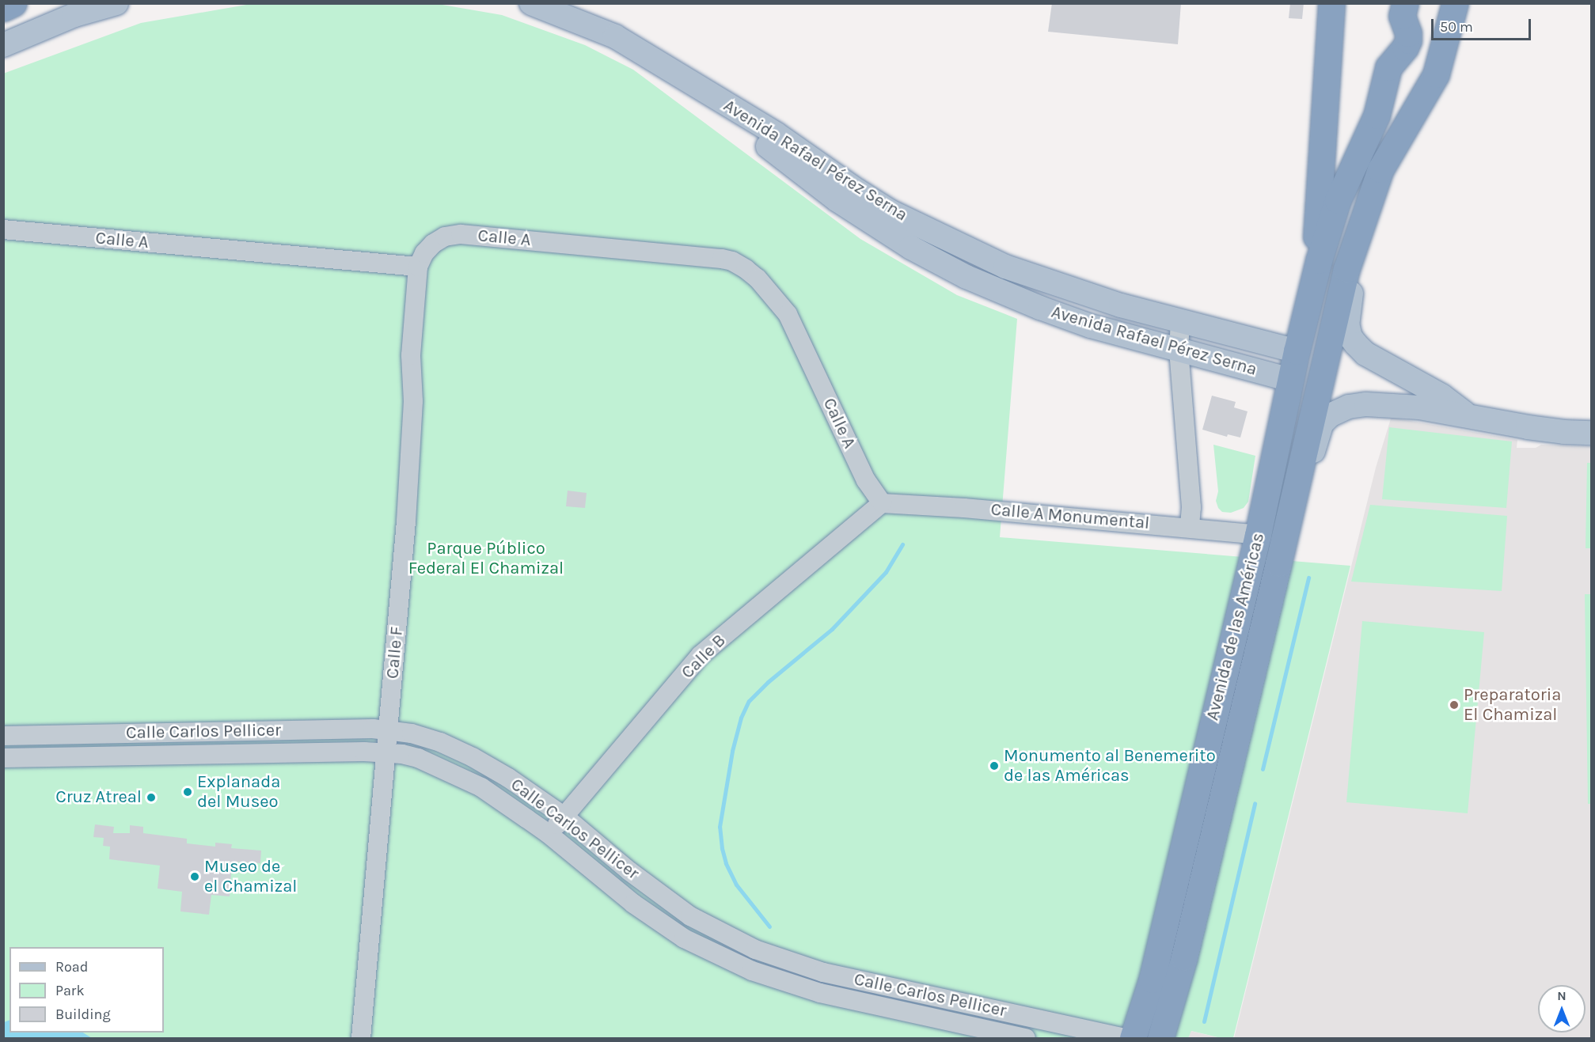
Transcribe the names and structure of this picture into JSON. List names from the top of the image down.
{
  "streets": {
    "highway": ["Avenida de las Américas"],
    "main road": ["Avenida Rafael Pérez Serna"],
    "street": [
      "Calle A",
      "Calle A Monumental",
      "Calle F",
      "Calle B",
      "Calle Carlos Pellicer"
    ]
  },
  "crossings": [
    ["Avenida Rafael Pérez Serna", "Avenida de las Américas"],
    ["Calle A", "Calle A Monumental"],
    ["Calle A", "Calle F"],
    ["Calle A", "Calle B"],
    ["Calle A Monumental", "Avenida de las Américas"],
    ["Calle A Monumental", "Calle B"],
    ["Calle F", "Calle Carlos Pellicer"],
    ["Calle B", "Calle Carlos Pellicer"]
  ],
  "parks": ["Parque Público Federal El Chamizal"],
  "places": [
    "Preparatoria El Chamizal",
    "Monumento al Benemerito de las Américas",
    "Explanada del Museo",
    "Cruz Atreal",
    "Museo de el Chamizal"
  ],
  "legend": ["Road", "Park", "Building"],
  "scale_bar": "50 m",
  "north": "top"
}
